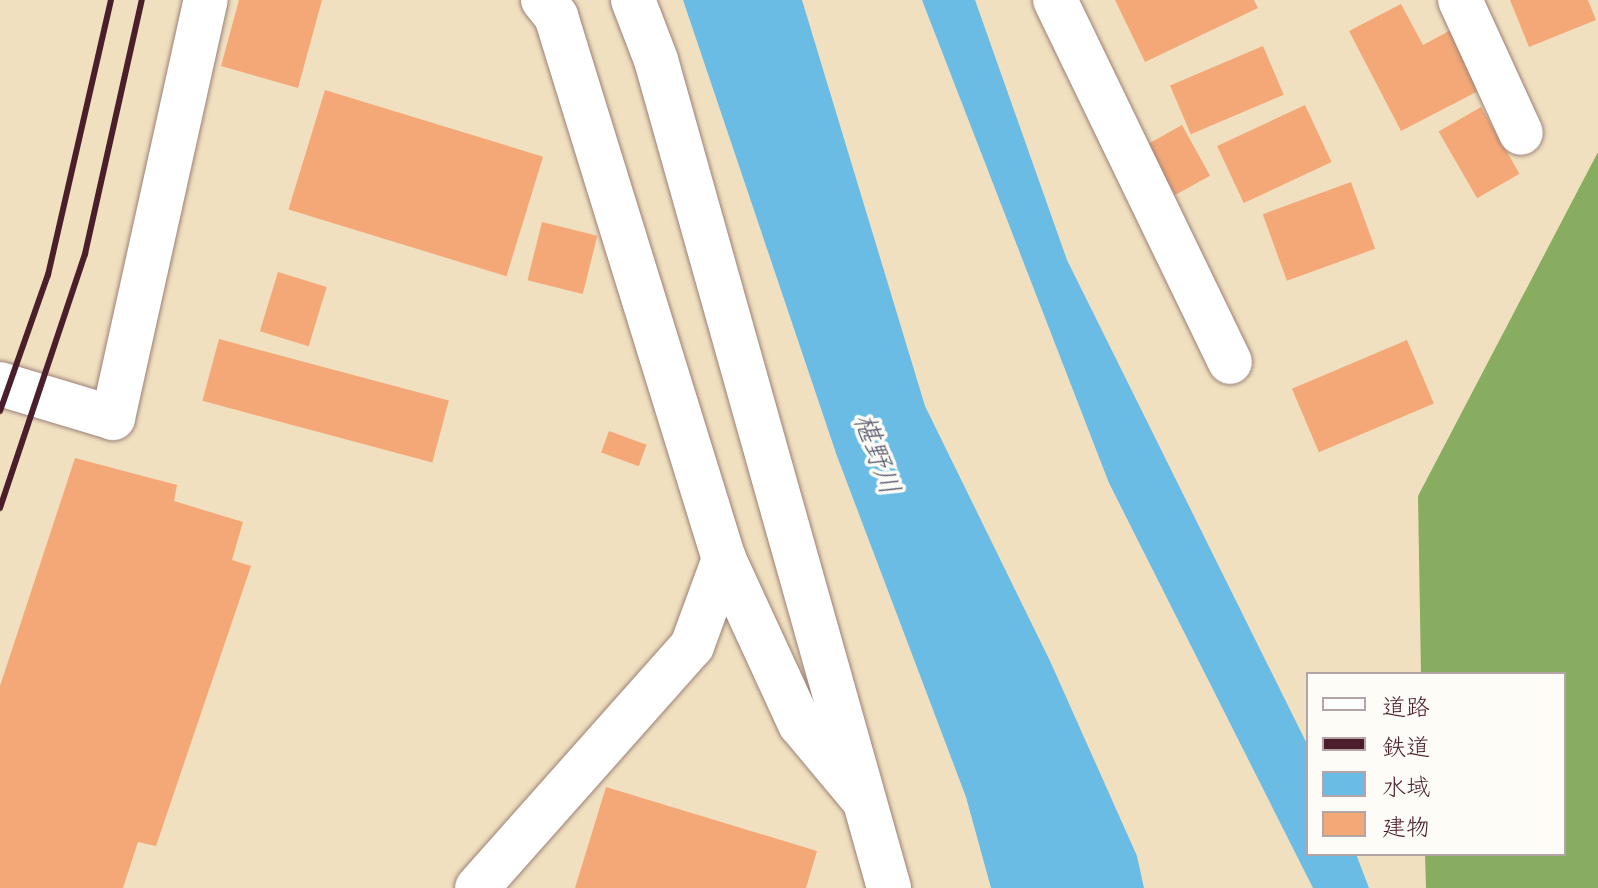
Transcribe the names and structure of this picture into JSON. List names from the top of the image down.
{
  "water": ["椹野川"],
  "legend": [
    "道路",
    "鉄道",
    "水域",
    "建物"
  ]
}
